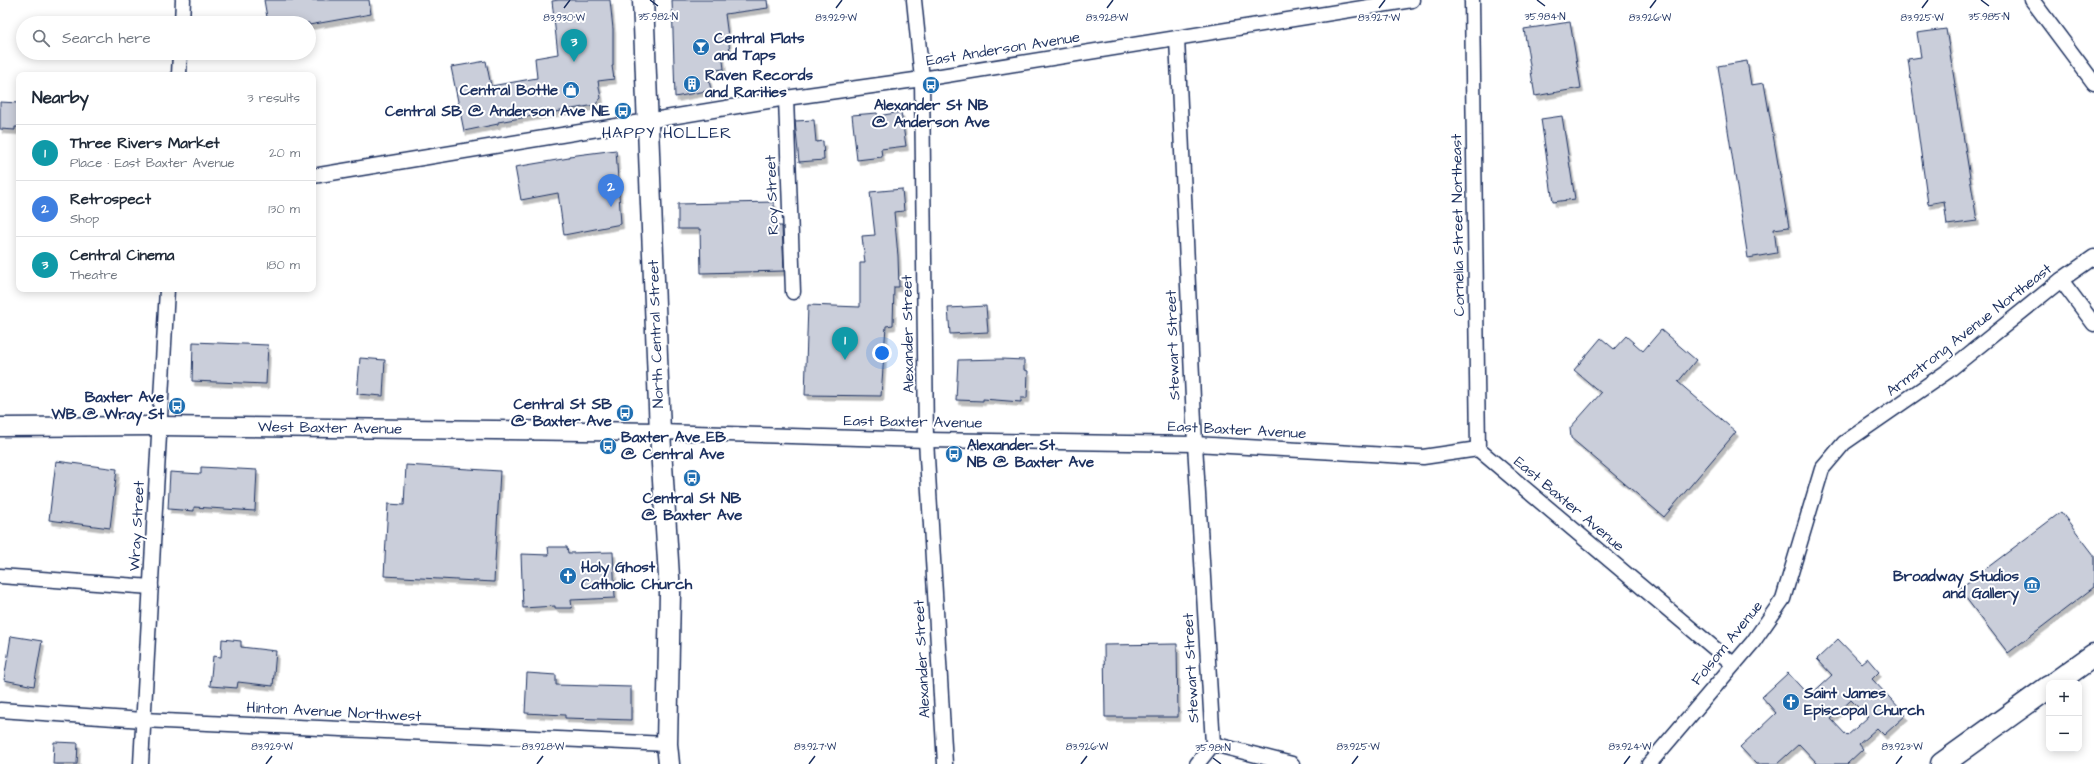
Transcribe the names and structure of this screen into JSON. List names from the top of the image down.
{
  "streets": {
    "main road": ["North Central Street"],
    "street": [
      "East Anderson Avenue",
      "Roy Street",
      "Cornelia Street Northeast",
      "Armstrong Avenue Northeast",
      "Alexander Street",
      "Stewart Street",
      "East Baxter Avenue",
      "West Baxter Avenue",
      "Wray Street",
      "Folsom Avenue",
      "Hinton Avenue Northwest"
    ]
  },
  "crossings": [
    ["East Anderson Avenue", "Roy Street"],
    ["East Anderson Avenue", "North Central Street"],
    ["East Anderson Avenue", "Alexander Street"],
    ["East Anderson Avenue", "Stewart Street"],
    ["Cornelia Street Northeast", "East Baxter Avenue"],
    ["Armstrong Avenue Northeast", "Folsom Avenue"],
    ["North Central Street", "East Baxter Avenue"],
    ["North Central Street", "West Baxter Avenue"],
    ["North Central Street", "Hinton Avenue Northwest"],
    ["Alexander Street", "East Baxter Avenue"],
    ["Stewart Street", "East Baxter Avenue"],
    ["East Baxter Avenue", "West Baxter Avenue"],
    ["East Baxter Avenue", "Folsom Avenue"],
    ["West Baxter Avenue", "Wray Street"],
    ["Wray Street", "Hinton Avenue Northwest"]
  ],
  "districts": ["HAPPY HOLLER"],
  "places": {
    "bar": ["Central Flats and Taps"],
    "building": ["Raven Records and Rarities"],
    "bus stop": [
      "Alexander St NB @ Anderson Ave",
      "Central SB @ Anderson Ave NE",
      "Baxter Ave WB @ Wray St",
      "Central St SB @ Baxter Ave",
      "Baxter Ave EB @ Central Ave",
      "Alexander St NB @ Baxter Ave",
      "Central St NB @ Baxter Ave"
    ],
    "shop": ["Central Bottle"],
    "church": ["Holy Ghost Catholic Church", "Saint James Episcopal Church"],
    "museum": ["Broadway Studios and Gallery"]
  },
  "page": {
    "search": "Search here",
    "pins": ["3", "2", "1"],
    "heading": ["Nearby", "3 results"],
    "list": [
      {
        "mark": "1",
        "name": "Three Rivers Market",
        "note": "Place · East Baxter Avenue",
        "value": "20 m"
      },
      {
        "mark": "2",
        "name": "Retrospect",
        "note": "Shop",
        "value": "130 m"
      },
      {
        "mark": "3",
        "name": "Central Cinema",
        "note": "Theatre",
        "value": "180 m"
      }
    ],
    "map_buttons": ["+", "−"]
  },
  "coordinates": [
    "35.985°N",
    "35.982°N",
    "35.984°N",
    "83.930°W",
    "83.929°W",
    "83.928°W",
    "83.927°W",
    "83.926°W",
    "83.925°W",
    "83.924°W",
    "83.923°W",
    "35.981°N"
  ]
}
